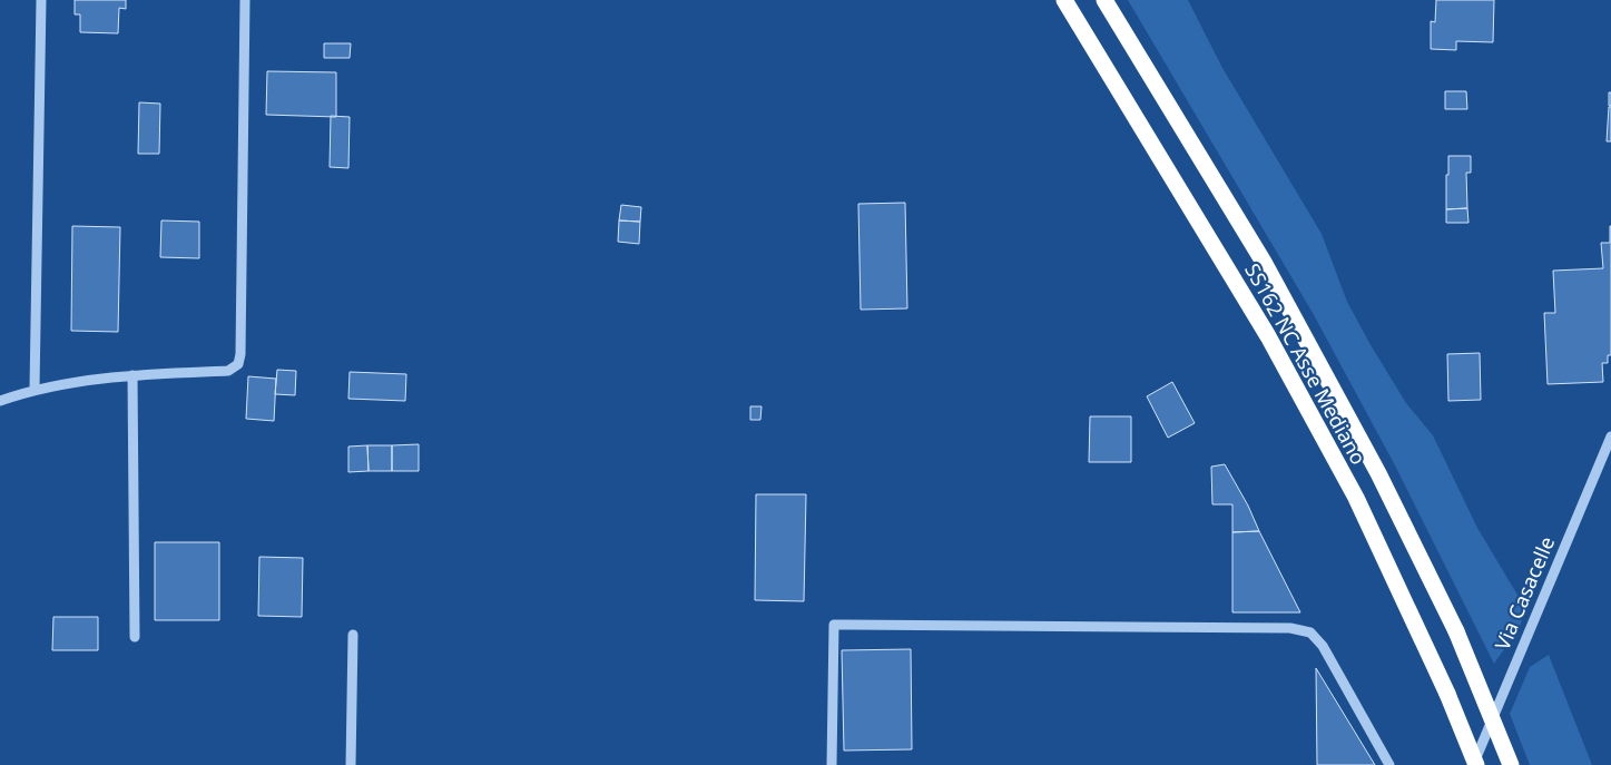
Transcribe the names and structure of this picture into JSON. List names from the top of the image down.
{
  "streets": {
    "highway": ["SS162 NC Asse Mediano"],
    "street": ["Via Casacelle"]
  },
  "crossings": [
    ["SS162 NC Asse Mediano", "Via Casacelle"]
  ]
}
